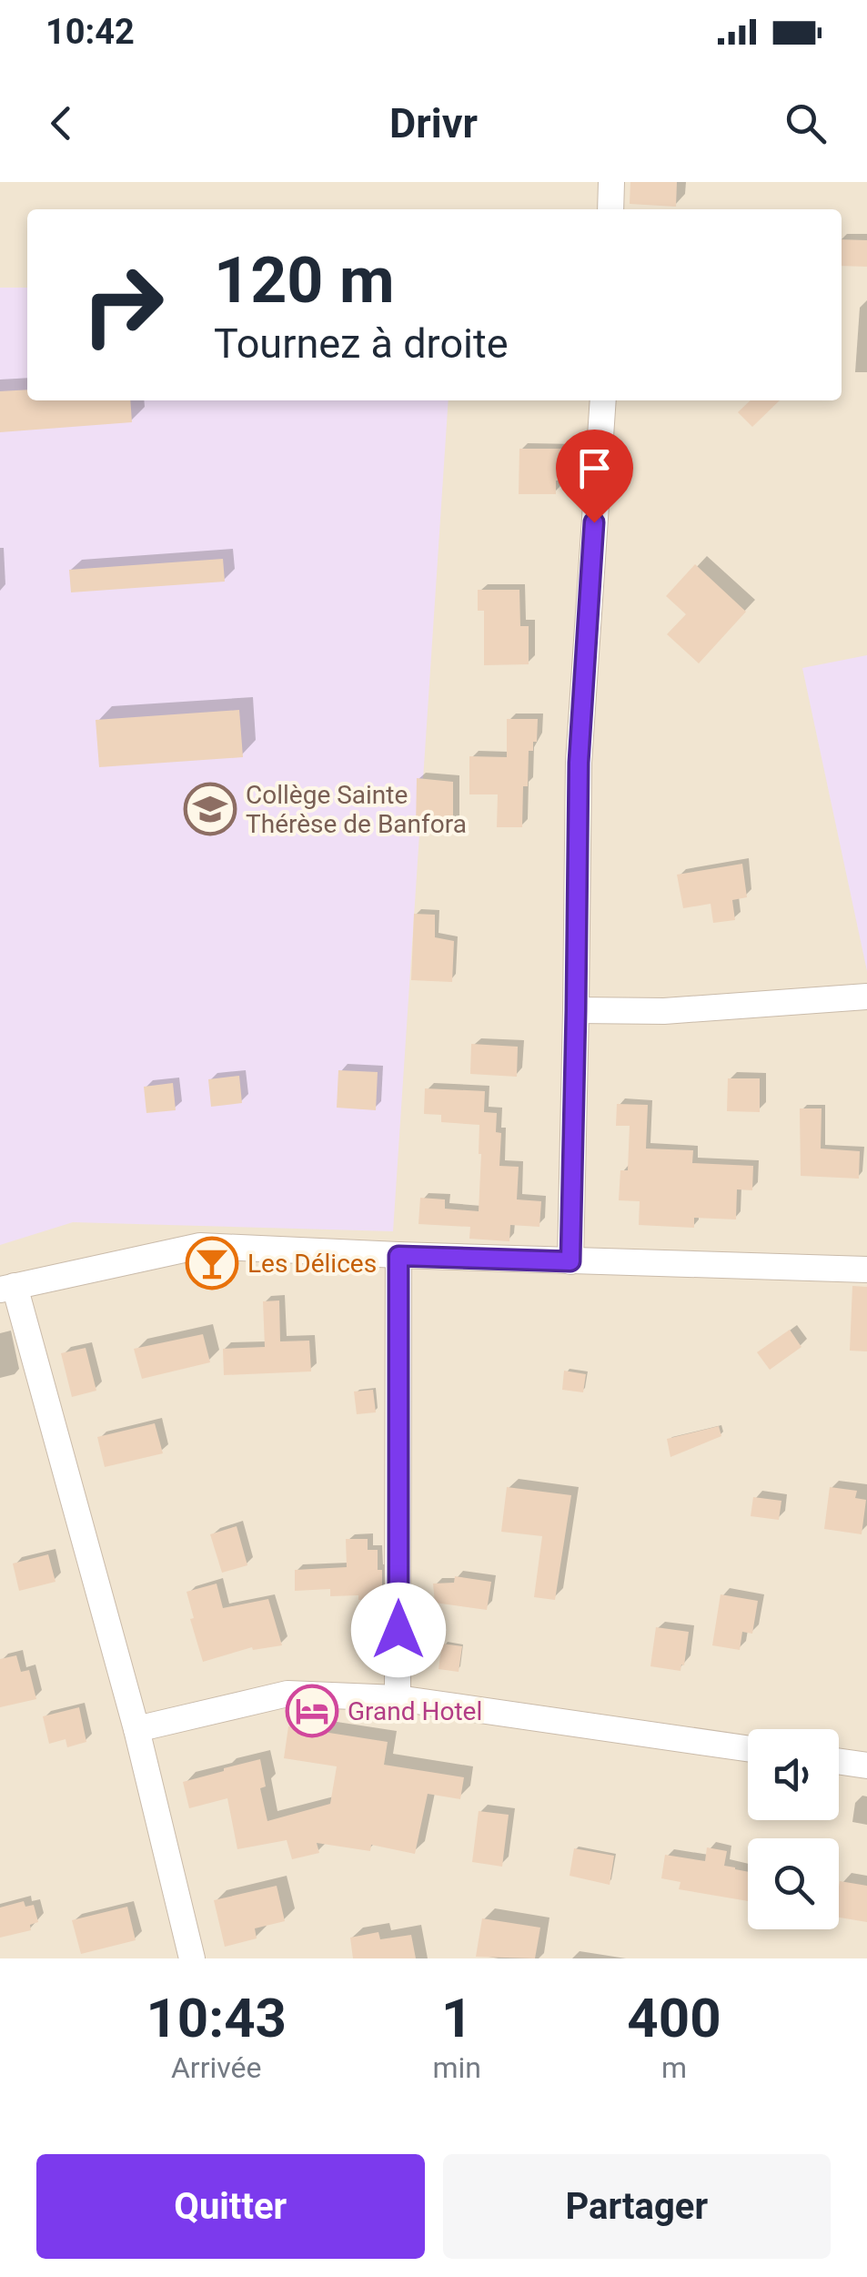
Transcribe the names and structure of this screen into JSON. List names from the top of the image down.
{
  "places": {
    "school or university": ["Collège Sainte Thérèse de Banfora"],
    "bar": ["Les Délices"],
    "hotel": ["Grand Hotel"]
  },
  "page": {
    "status": "10:42",
    "header": "Drivr",
    "turn": ["120 m", "Tournez à droite"],
    "eta": [
      "10:43",
      "Arrivée",
      "1",
      "min",
      "400",
      "m"
    ],
    "buttons": ["Quitter", "Partager"]
  }
}
